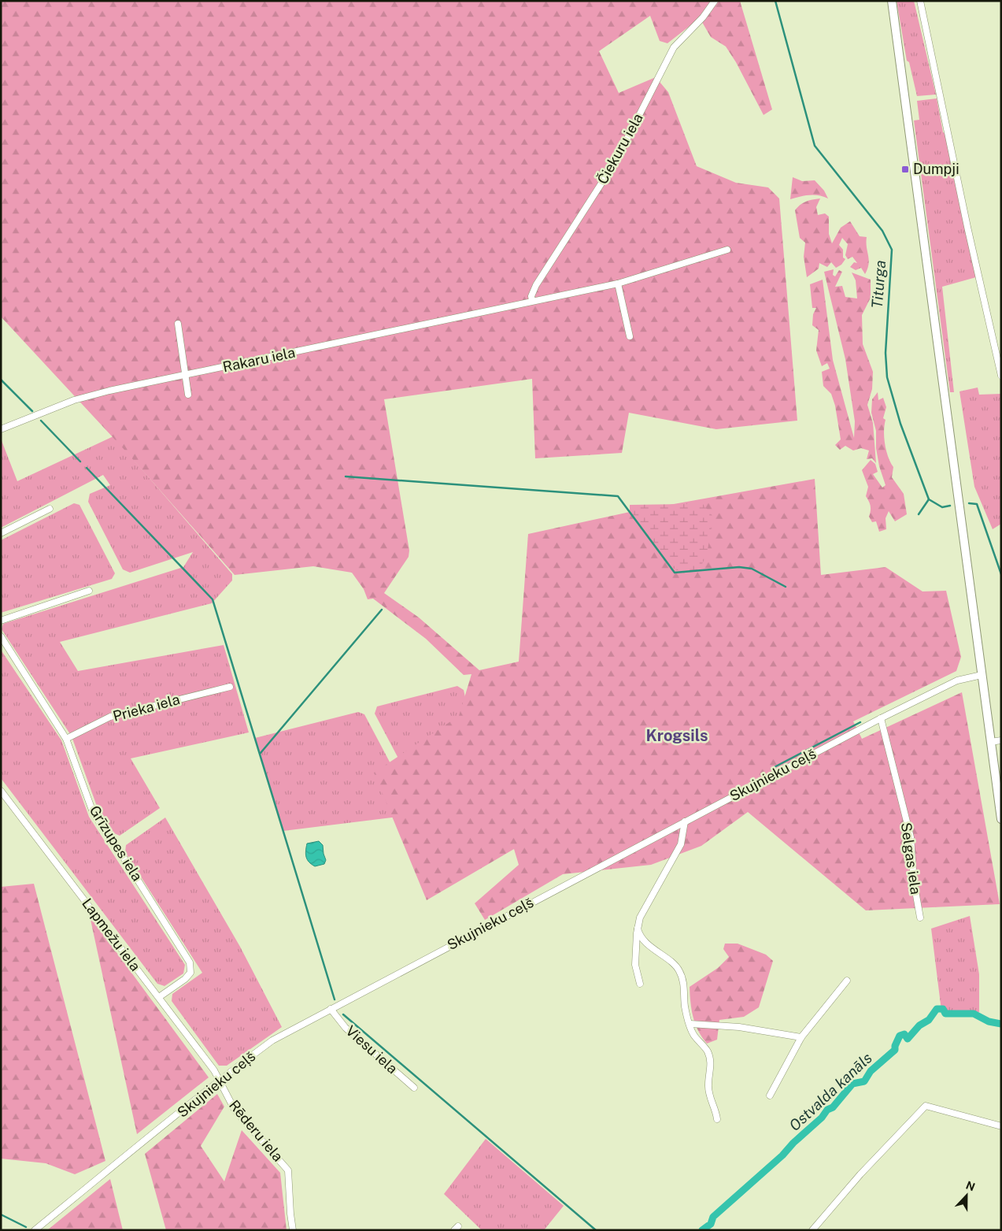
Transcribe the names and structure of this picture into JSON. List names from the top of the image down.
{
  "streets": {
    "street": [
      "Čiekuru iela",
      "Rakaru iela",
      "Prieka iela",
      "Skujnieku ceļš",
      "Grīzupes iela",
      "Selgas iela",
      "Lapmežu iela",
      "Viesu iela",
      "Rēderu iela"
    ]
  },
  "crossings": [
    ["Čiekuru iela", "Rakaru iela"],
    ["Prieka iela", "Grīzupes iela"],
    ["Skujnieku ceļš", "Selgas iela"],
    ["Skujnieku ceļš", "Lapmežu iela"],
    ["Skujnieku ceļš", "Viesu iela"],
    ["Skujnieku ceļš", "Rēderu iela"],
    ["Grīzupes iela", "Lapmežu iela"],
    ["Lapmežu iela", "Rēderu iela"]
  ],
  "districts": ["Krogsils"],
  "water": ["Titurga", "Ostvalda kanāls"],
  "places": {
    "transit": ["Dumpji"]
  },
  "north": "top"
}
